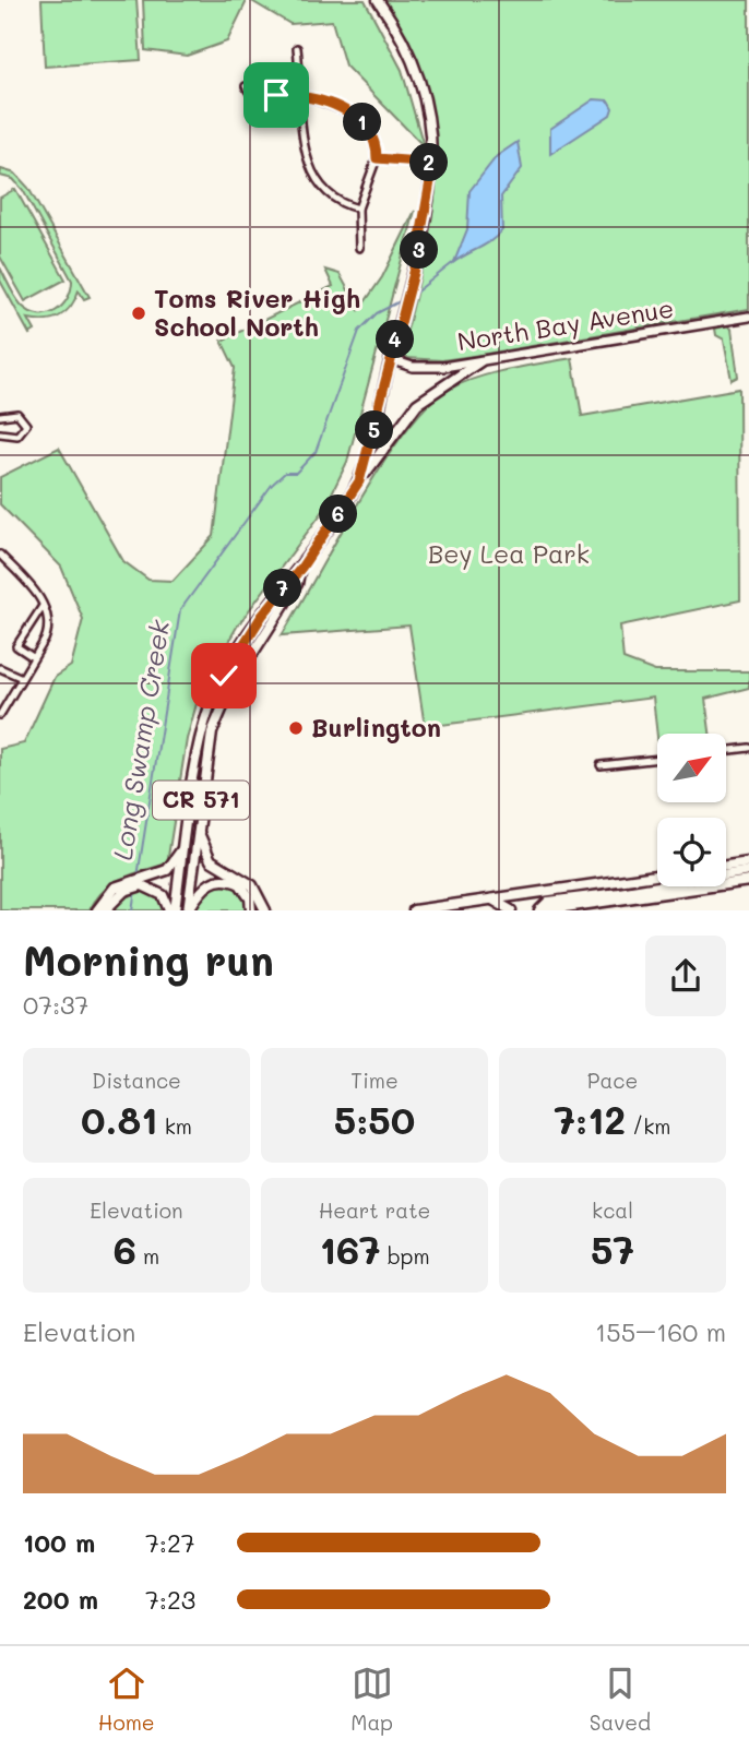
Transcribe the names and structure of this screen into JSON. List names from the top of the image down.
{
  "streets": {
    "main road": ["CR 571"],
    "street": ["North Bay Avenue"]
  },
  "crossings": [
    ["North Bay Avenue", "CR 571"]
  ],
  "water": ["Long Swamp Creek"],
  "parks": ["Bey Lea Park"],
  "places": ["Toms River High School North", "Burlington"],
  "north": "top right",
  "page": {
    "pins": [
      "1",
      "2",
      "3",
      "4",
      "5",
      "6",
      "7"
    ],
    "heading": ["Morning run", "07:37"],
    "stats": [
      ["Distance", "0.81 km"],
      ["Time", "5:50"],
      ["Pace", "7:12 /km"],
      ["Elevation", "6 m"],
      ["Heart rate", "167 bpm"],
      ["kcal", "57"]
    ],
    "chart": ["Elevation", "155–160 m"],
    "list": [
      {
        "name": "100 m",
        "note": "7:27"
      },
      {
        "name": "200 m",
        "note": "7:23"
      }
    ],
    "tabs": ["Home", "Map", "Saved"]
  }
}
